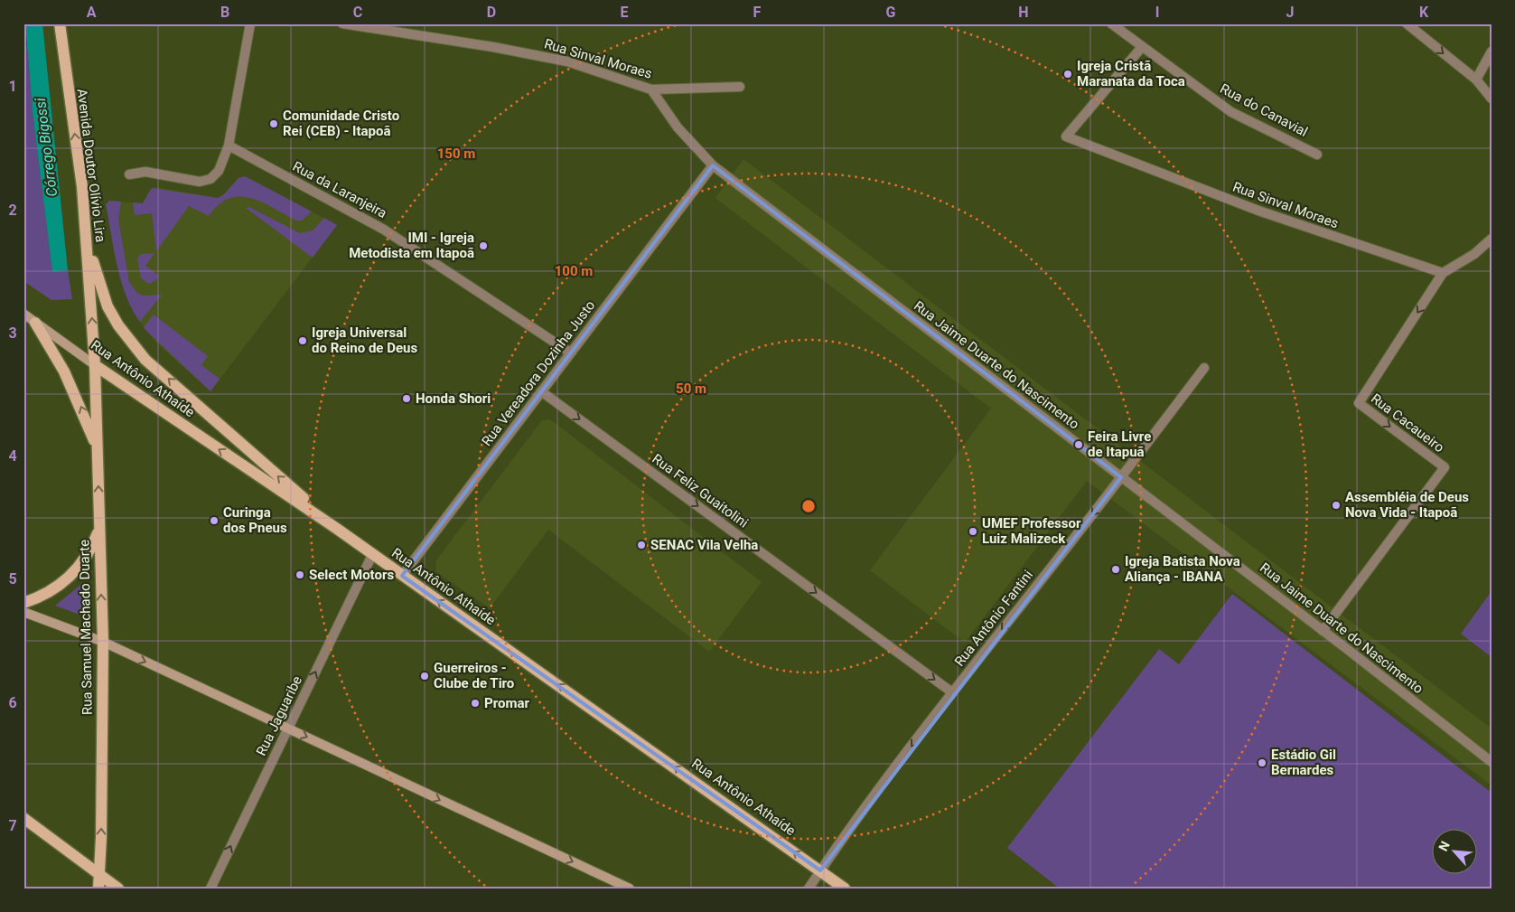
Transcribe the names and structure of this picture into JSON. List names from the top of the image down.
{
  "streets": {
    "main road": ["Avenida Doutor Olívio Lira", "Rua Antônio Athaíde", "Rua Samuel Machado Duarte"],
    "street": [
      "Rua Sinval Moraes",
      "Rua do Canavial",
      "Rua da Laranjeira",
      "Rua Jaime Duarte do Nascimento",
      "Rua Vereadora Dozinha Justo",
      "Rua Cacaueiro",
      "Rua Feliz Guaitolini",
      "Rua Antônio Fantini",
      "Rua Jaguaribe"
    ]
  },
  "crossings": [
    ["Rua Sinval Moraes", "Rua do Canavial"],
    ["Rua Sinval Moraes", "Rua Jaime Duarte do Nascimento"],
    ["Rua Sinval Moraes", "Rua Cacaueiro"],
    ["Avenida Doutor Olívio Lira", "Rua Antônio Athaíde"],
    ["Avenida Doutor Olívio Lira", "Rua Samuel Machado Duarte"],
    ["Rua da Laranjeira", "Rua Vereadora Dozinha Justo"],
    ["Rua Jaime Duarte do Nascimento", "Rua Vereadora Dozinha Justo"],
    ["Rua Jaime Duarte do Nascimento", "Rua Cacaueiro"],
    ["Rua Jaime Duarte do Nascimento", "Rua Antônio Fantini"],
    ["Rua Vereadora Dozinha Justo", "Rua Antônio Athaíde"],
    ["Rua Vereadora Dozinha Justo", "Rua Feliz Guaitolini"],
    ["Rua Antônio Athaíde", "Rua Antônio Fantini"],
    ["Rua Antônio Athaíde", "Rua Samuel Machado Duarte"],
    ["Rua Antônio Athaíde", "Rua Jaguaribe"],
    ["Rua Feliz Guaitolini", "Rua Antônio Fantini"]
  ],
  "one_way": [
    "Avenida Doutor Olívio Lira",
    "Rua Antônio Athaíde",
    "Rua Cacaueiro",
    "Rua Feliz Guaitolini",
    "Rua Antônio Fantini",
    "Rua Samuel Machado Duarte",
    "Rua Jaguaribe"
  ],
  "water": ["Córrego Bigossi"],
  "places": [
    "Igreja Cristã Maranata da Toca",
    "Comunidade Cristo Rei (CEB) - Itapoã",
    "IMI - Igreja Metodista em Itapoã",
    "Igreja Universal do Reino de Deus",
    "Honda Shori",
    "Feira Livre de Itapuã",
    "Assembléia de Deus Nova Vida - Itapoã",
    "Curinga dos Pneus",
    "UMEF Professor Luiz Malizeck",
    "SENAC Vila Velha",
    "Igreja Batista Nova Aliança - IBANA",
    "Select Motors",
    "Guerreiros - Clube de Tiro",
    "Promar",
    "Estádio Gil Bernardes"
  ],
  "north": "top left",
  "grid": {
    "columns": [
      "A",
      "B",
      "C",
      "D",
      "E",
      "F",
      "G",
      "H",
      "I",
      "J",
      "K"
    ],
    "rows": [
      "1",
      "2",
      "3",
      "4",
      "5",
      "6",
      "7"
    ]
  },
  "rings": ["150 m", "100 m", "50 m"]
}
